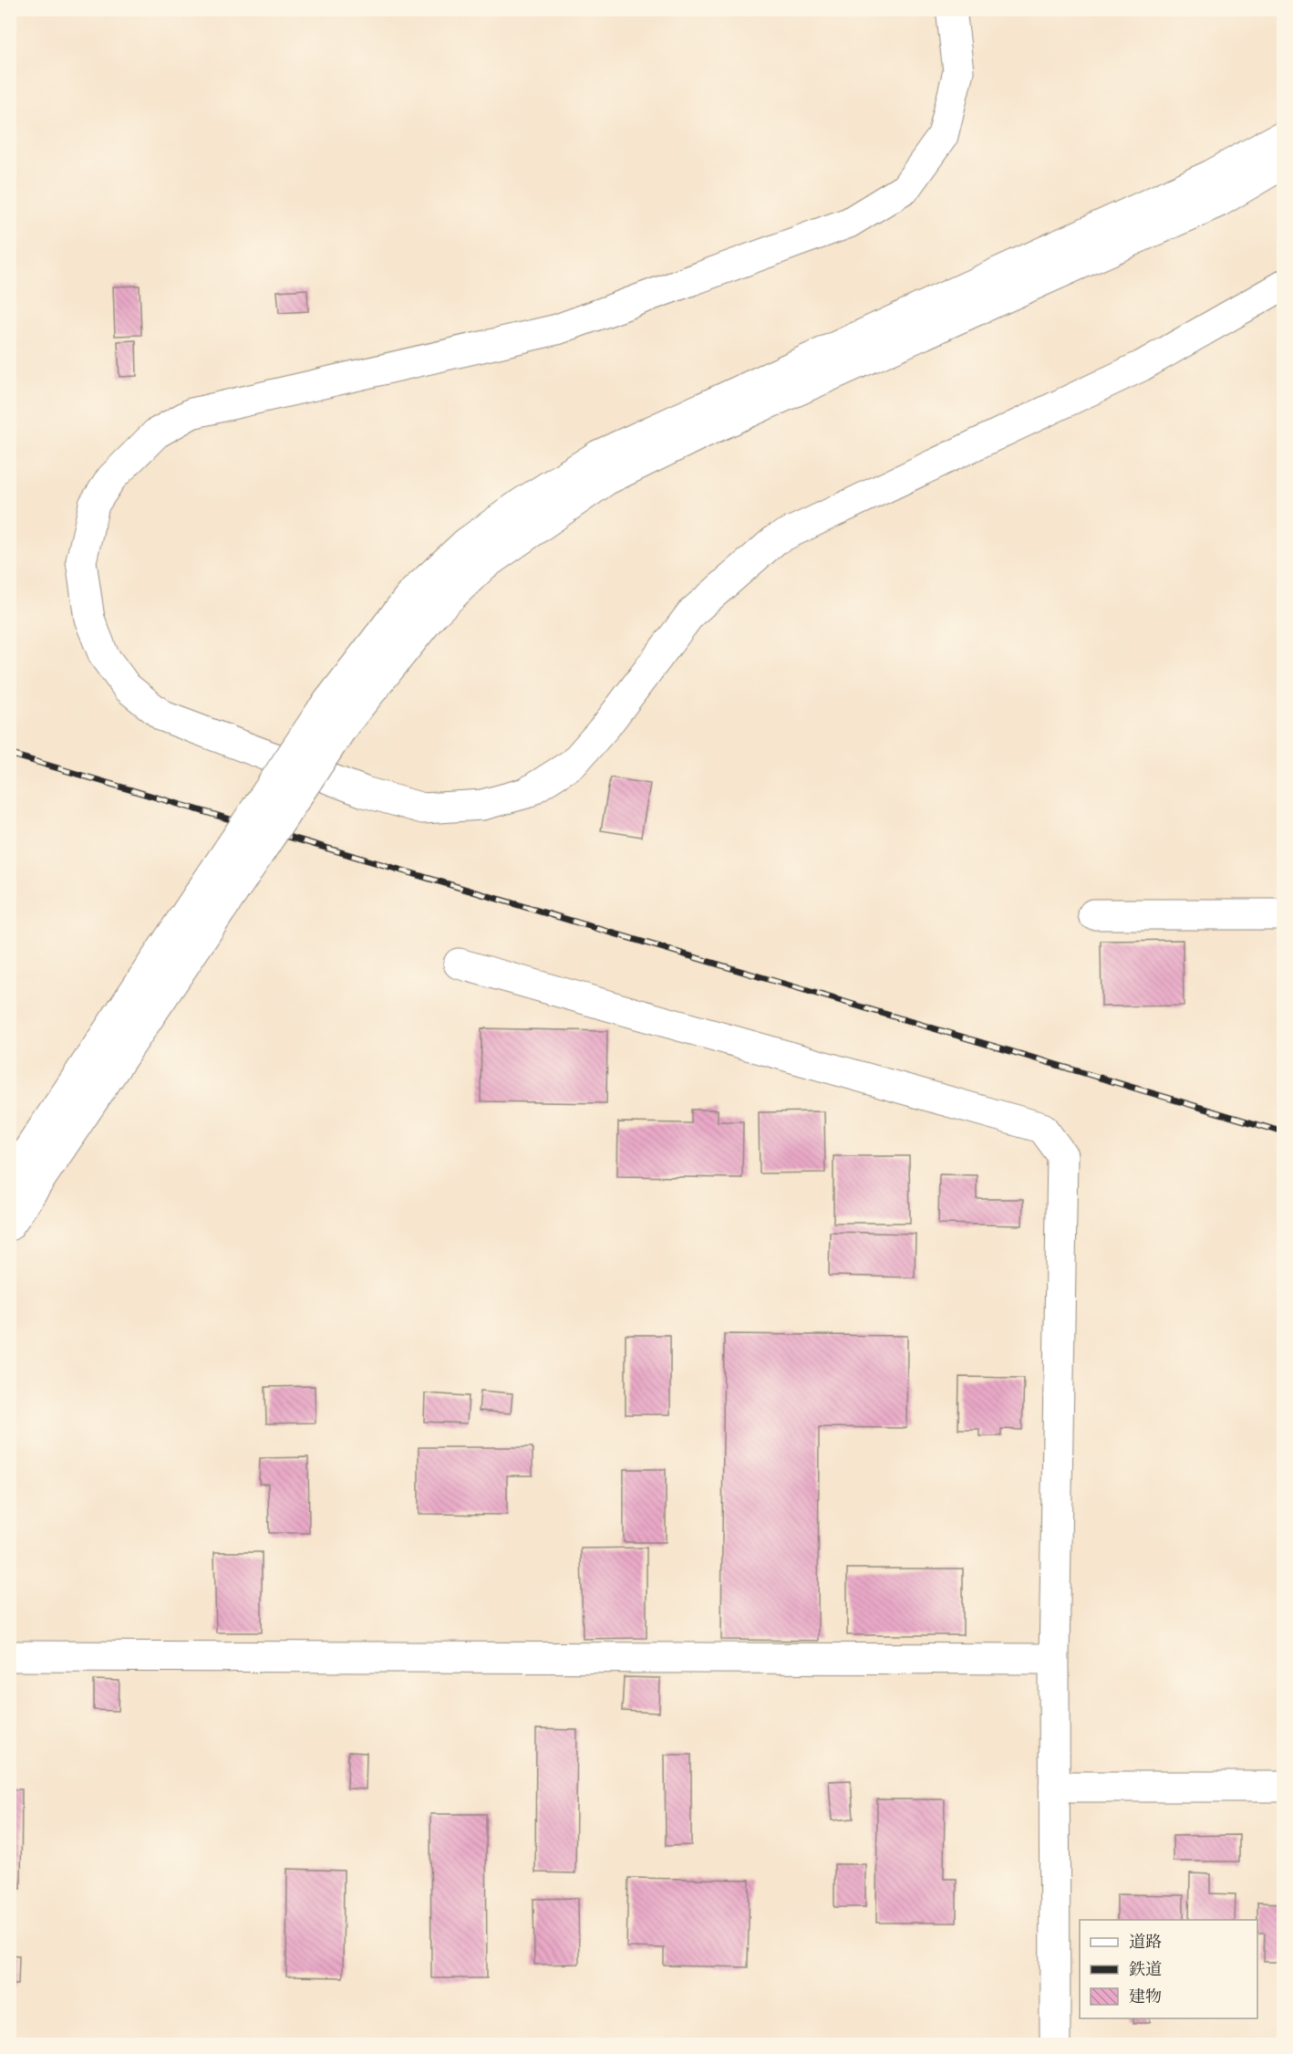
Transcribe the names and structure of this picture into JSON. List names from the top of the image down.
{
  "legend": ["道路", "鉄道", "建物"]
}
